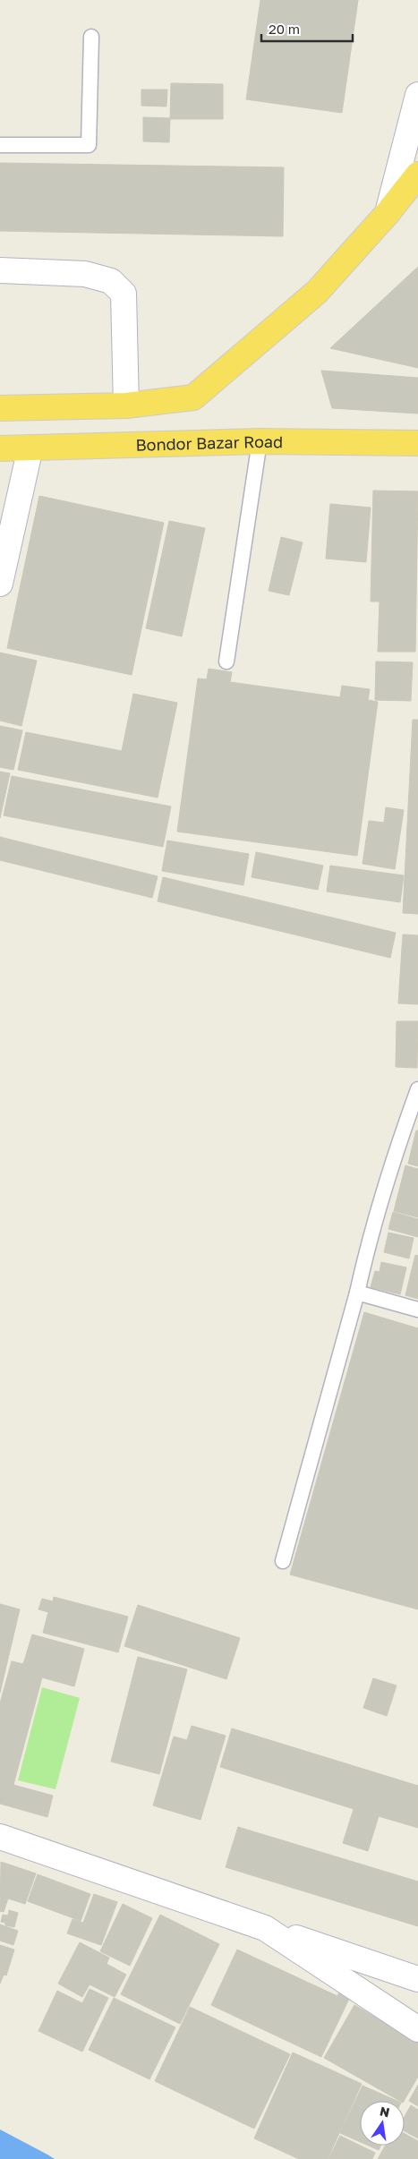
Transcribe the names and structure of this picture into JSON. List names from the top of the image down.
{
  "streets": {
    "highway": ["Bondor Bazar Road"]
  },
  "scale_bar": "20 m",
  "north": "top"
}
